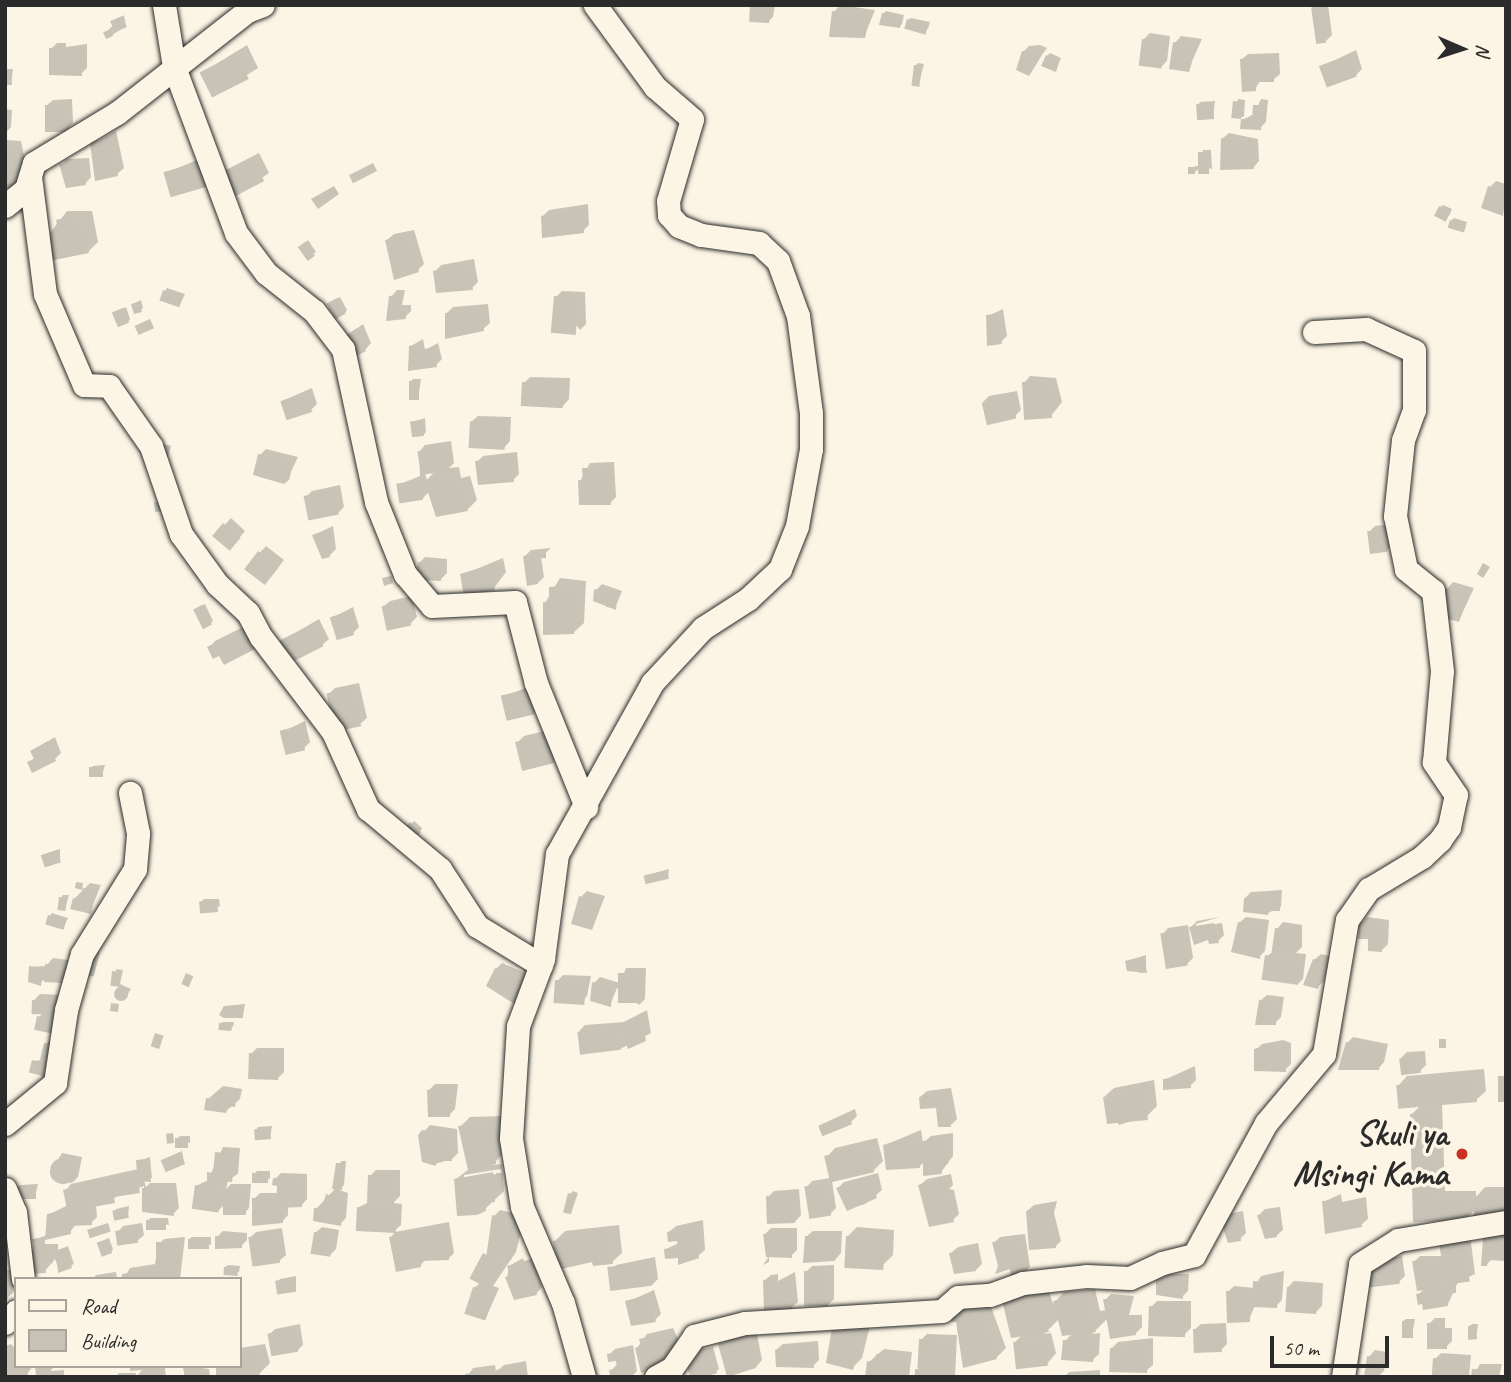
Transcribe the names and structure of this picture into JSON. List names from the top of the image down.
{
  "places": ["Skuli ya Msingi Kama"],
  "legend": ["Road", "Building"],
  "scale_bar": "50 m",
  "north": "right"
}
